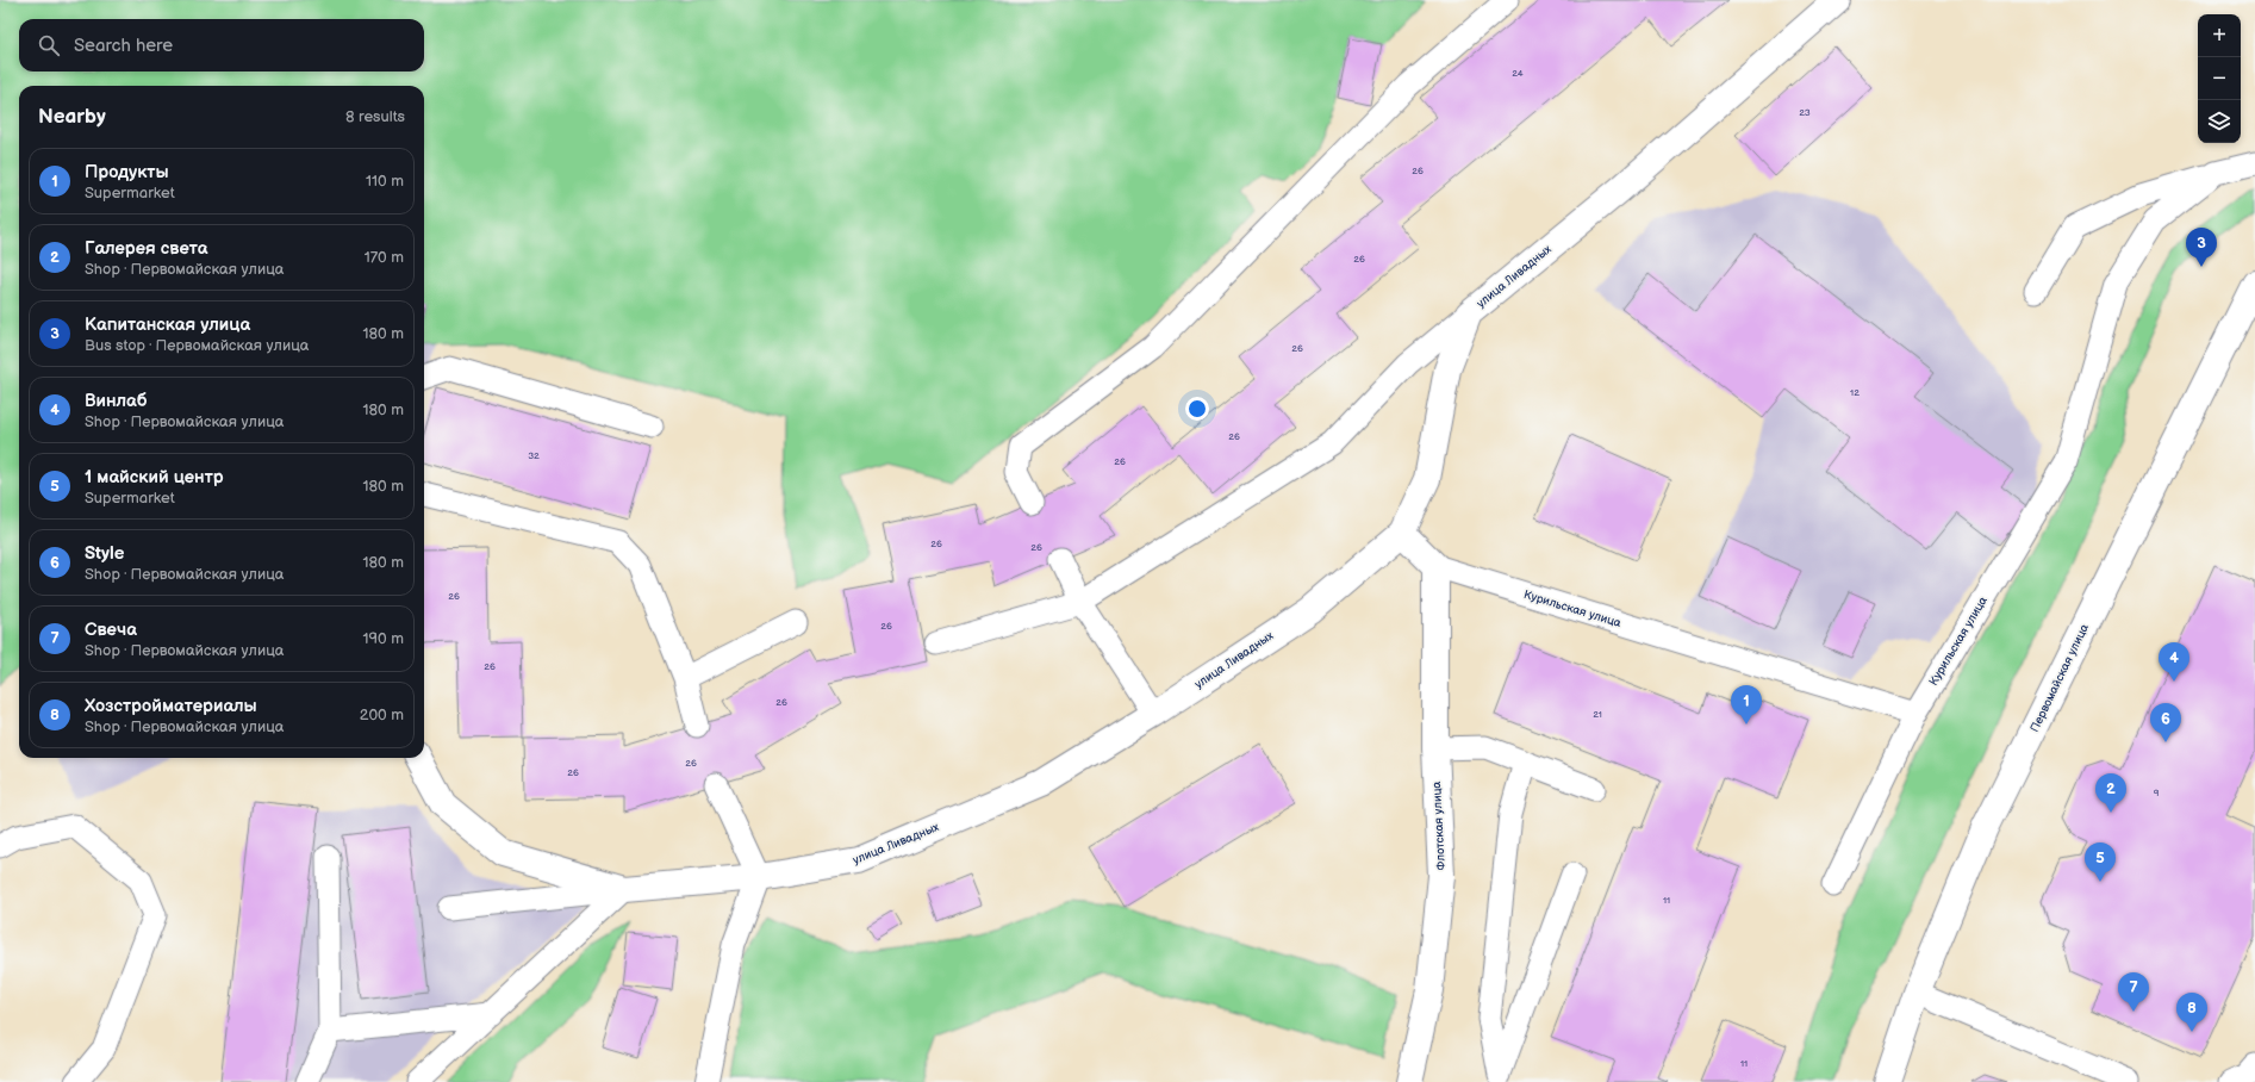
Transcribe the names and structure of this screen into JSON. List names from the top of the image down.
{
  "streets": {
    "street": ["улица Ливадных", "Первомайская улица", "Флотская улица"],
    "lane": ["Курильская улица"]
  },
  "crossings": [
    ["Курильская улица", "Флотская улица"]
  ],
  "house_numbers": [
    "24",
    "23",
    "26",
    "26",
    "26",
    "12",
    "26",
    "32",
    "26",
    "26",
    "26",
    "26",
    "26",
    "26",
    "26",
    "21",
    "26",
    "26",
    "9",
    "11",
    "11"
  ],
  "page": {
    "map_buttons": ["+", "−"],
    "search": "Search here",
    "heading": ["Nearby", "8 results"],
    "list": [
      {
        "mark": "1",
        "name": "Продукты",
        "note": "Supermarket",
        "value": "110 m"
      },
      {
        "mark": "2",
        "name": "Галерея света",
        "note": "Shop · Первомайская улица",
        "value": "170 m"
      },
      {
        "mark": "3",
        "name": "Капитанская улица",
        "note": "Bus stop · Первомайская улица",
        "value": "180 m"
      },
      {
        "mark": "4",
        "name": "Винлаб",
        "note": "Shop · Первомайская улица",
        "value": "180 m"
      },
      {
        "mark": "5",
        "name": "1 майский центр",
        "note": "Supermarket",
        "value": "180 m"
      },
      {
        "mark": "6",
        "name": "Style",
        "note": "Shop · Первомайская улица",
        "value": "180 m"
      },
      {
        "mark": "7",
        "name": "Свеча",
        "note": "Shop · Первомайская улица",
        "value": "190 m"
      },
      {
        "mark": "8",
        "name": "Хозстройматериалы",
        "note": "Shop · Первомайская улица",
        "value": "200 m"
      }
    ],
    "pins": [
      "3",
      "4",
      "1",
      "6",
      "2",
      "5",
      "7",
      "8"
    ]
  }
}
